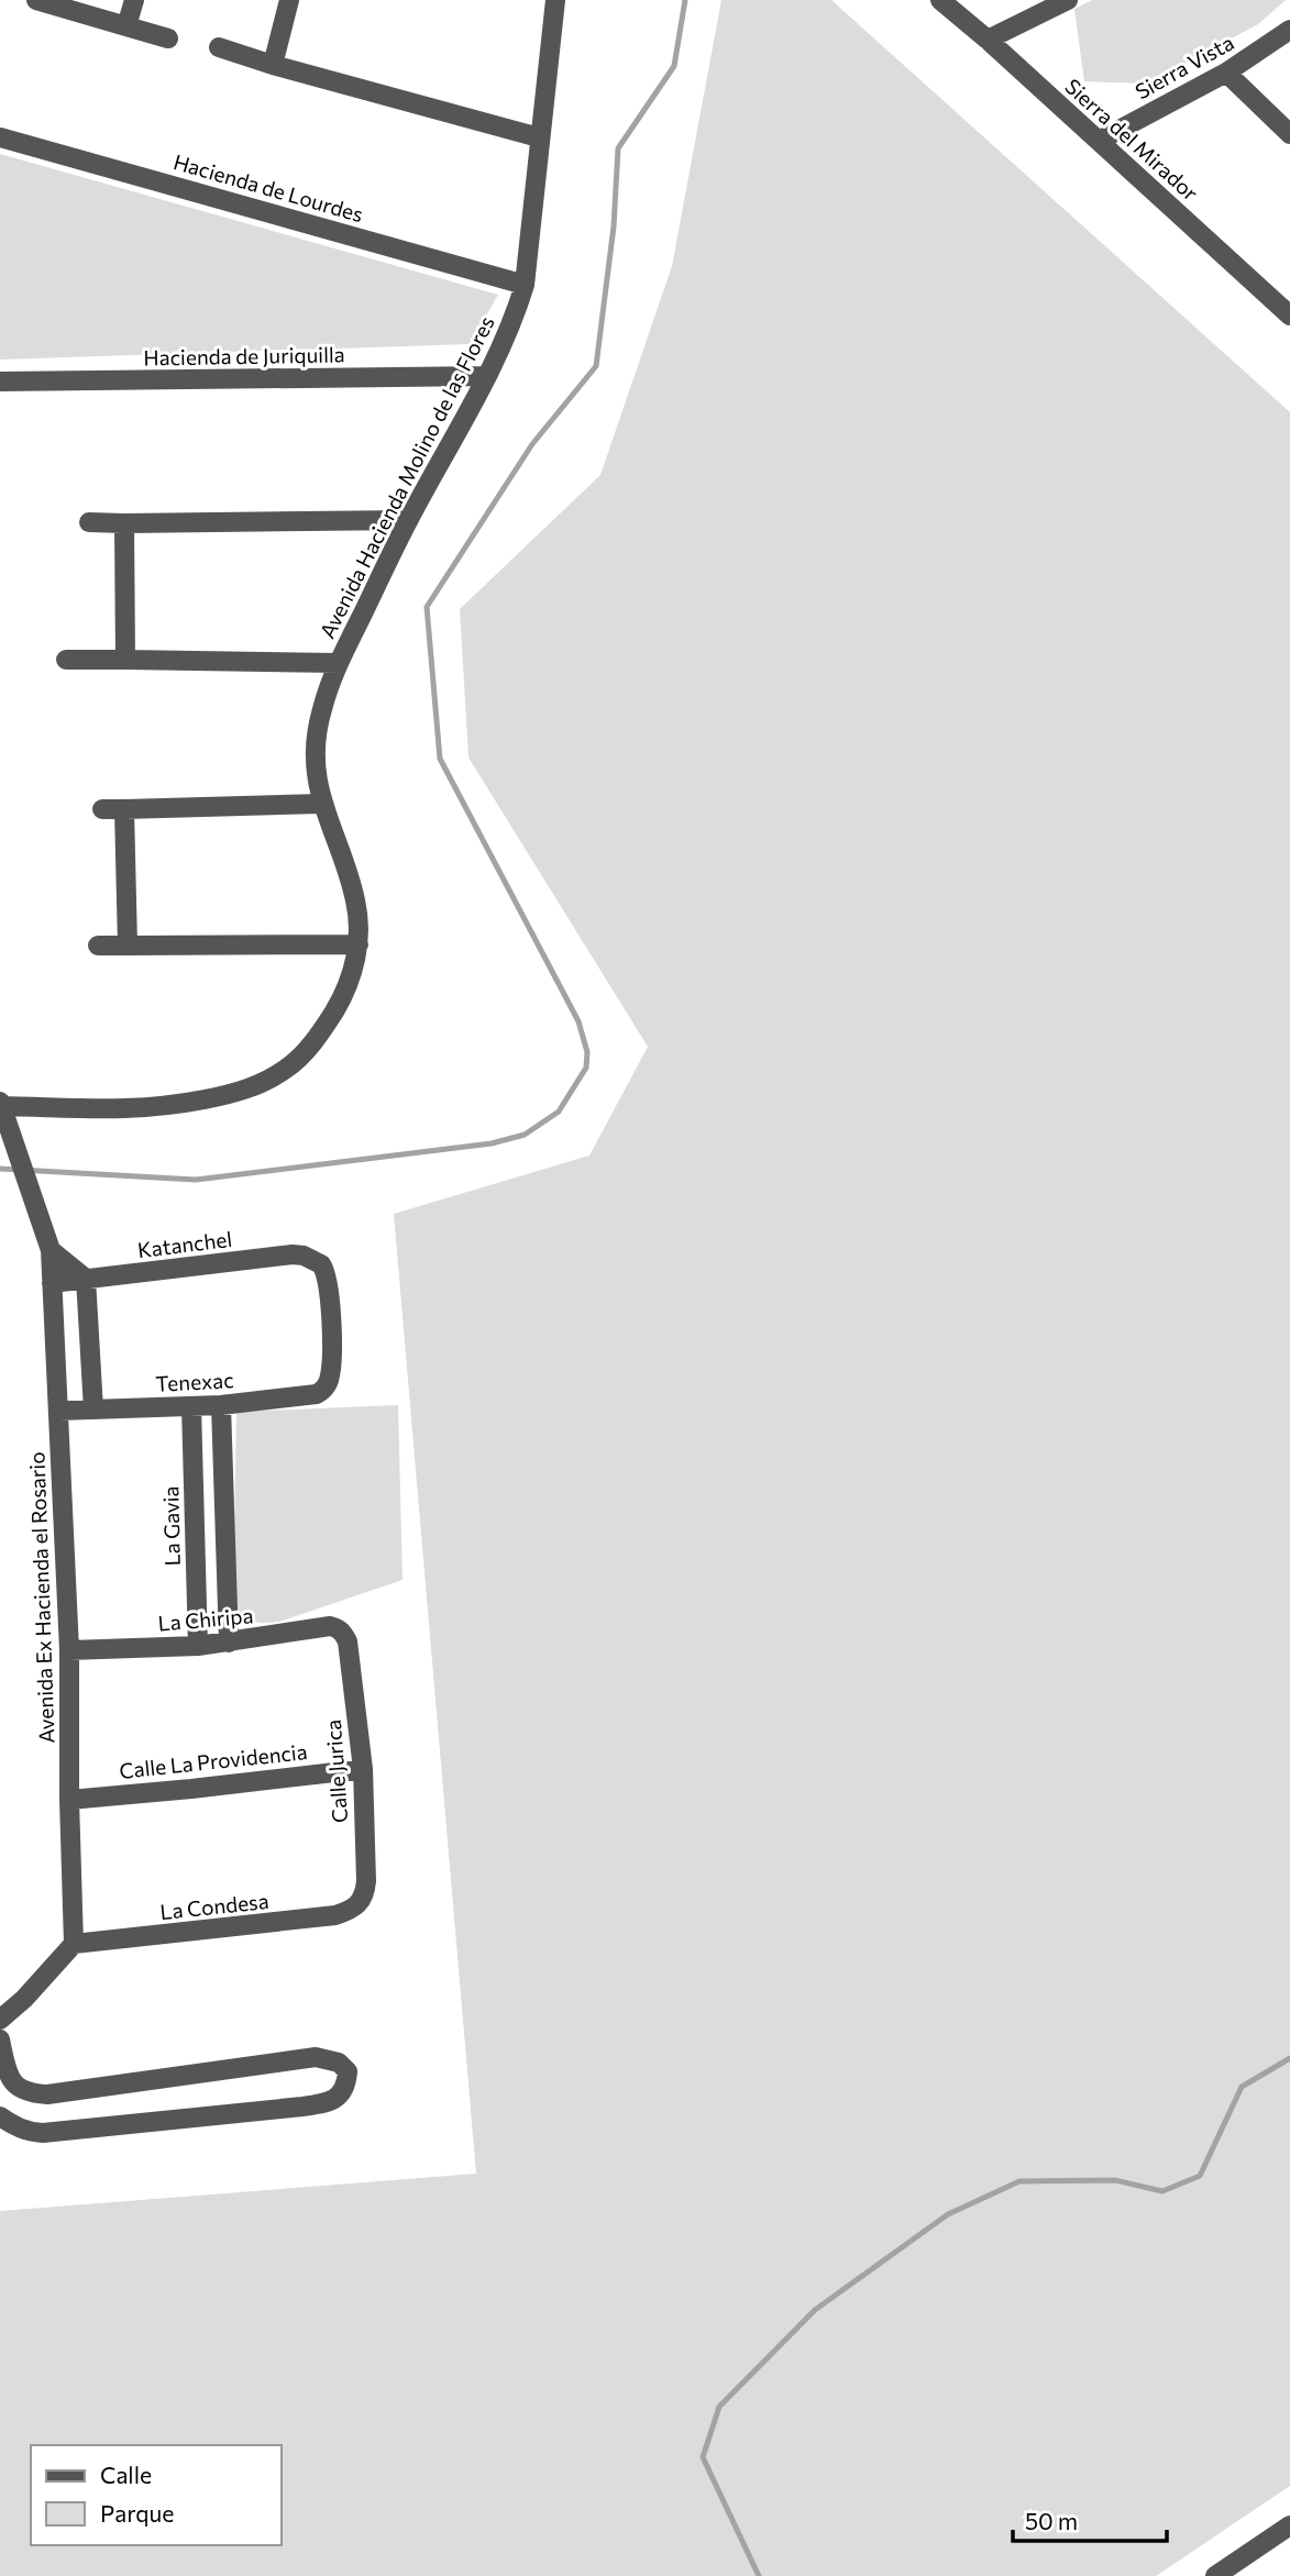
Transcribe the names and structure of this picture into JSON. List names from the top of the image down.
{
  "streets": {
    "street": [
      "Sierra Vista",
      "Sierra del Mirador",
      "Hacienda de Lourdes",
      "Hacienda de Juriquilla",
      "Avenida Hacienda Molino de las Flores",
      "Katanchel",
      "Tenexac",
      "La Gavia",
      "Avenida Ex Hacienda el Rosario",
      "La Chiripa",
      "Calle La Providencia",
      "Calle Jurica",
      "La Condesa"
    ]
  },
  "crossings": [
    ["Sierra Vista", "Sierra del Mirador"],
    ["Hacienda de Lourdes", "Avenida Hacienda Molino de las Flores"],
    ["Hacienda de Juriquilla", "Avenida Hacienda Molino de las Flores"],
    ["Avenida Hacienda Molino de las Flores", "Avenida Ex Hacienda el Rosario"],
    ["Katanchel", "Tenexac"],
    ["Katanchel", "Avenida Ex Hacienda el Rosario"],
    ["Tenexac", "La Gavia"],
    ["Tenexac", "Avenida Ex Hacienda el Rosario"],
    ["La Gavia", "La Chiripa"],
    ["Avenida Ex Hacienda el Rosario", "La Chiripa"],
    ["Avenida Ex Hacienda el Rosario", "Calle La Providencia"],
    ["Avenida Ex Hacienda el Rosario", "La Condesa"],
    ["La Chiripa", "Calle Jurica"],
    ["Calle La Providencia", "Calle Jurica"],
    ["Calle Jurica", "La Condesa"]
  ],
  "legend": ["Calle", "Parque"],
  "scale_bar": "50 m"
}
